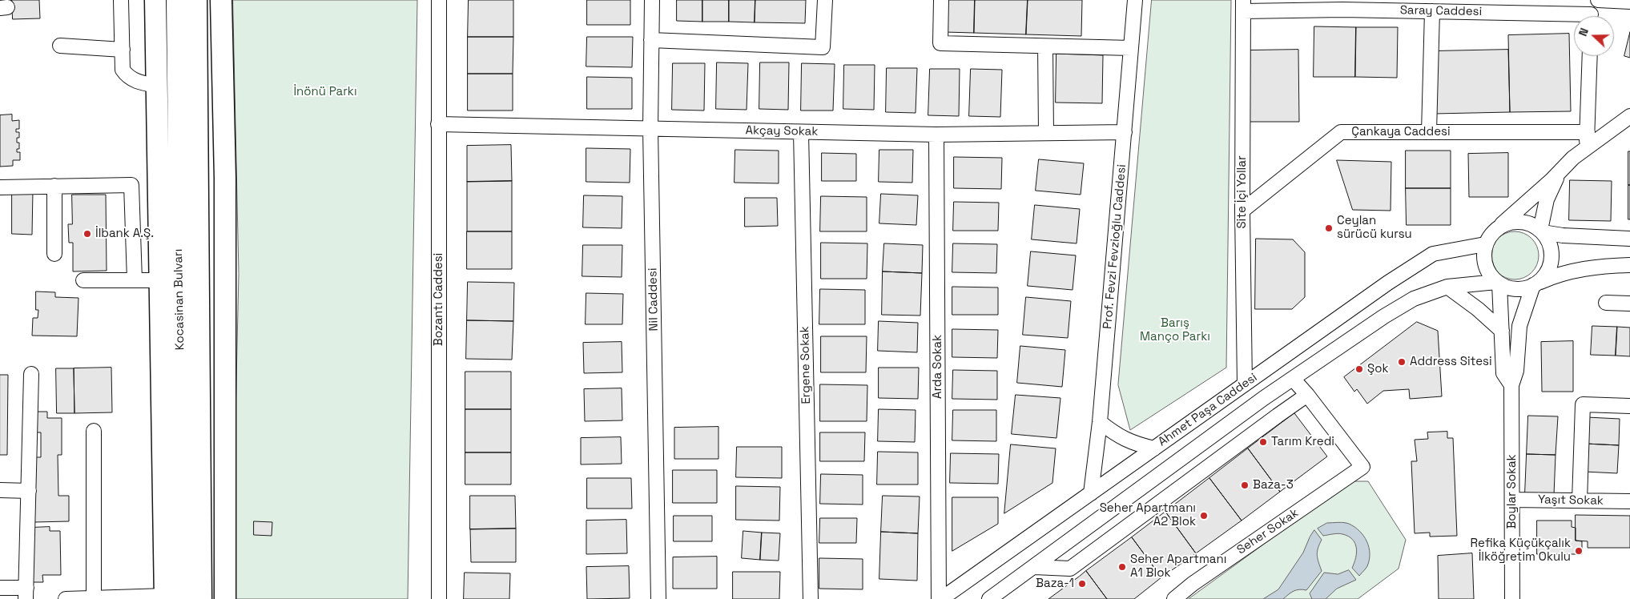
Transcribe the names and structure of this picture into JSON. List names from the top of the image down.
{
  "streets": {
    "highway": ["Kocasinan Bulvarı"],
    "street": [
      "Saray Caddesi",
      "Akçay Sokak",
      "Çankaya Caddesi",
      "Site İçi Yollar",
      "Prof. Fevzi Fevzioğlu Caddesi",
      "Bozantı Caddesi",
      "Nil Caddesi",
      "Ergene Sokak",
      "Arda Sokak",
      "Ahmet Paşa Caddesi",
      "Boylar Sokak",
      "Yaşıt Sokak",
      "Seher Sokak"
    ]
  },
  "crossings": [
    ["Saray Caddesi", "Site İçi Yollar"],
    ["Akçay Sokak", "Prof. Fevzi Fevzioğlu Caddesi"],
    ["Akçay Sokak", "Bozantı Caddesi"],
    ["Akçay Sokak", "Nil Caddesi"],
    ["Akçay Sokak", "Ergene Sokak"],
    ["Akçay Sokak", "Arda Sokak"],
    ["Çankaya Caddesi", "Site İçi Yollar"],
    ["Site İçi Yollar", "Ahmet Paşa Caddesi"],
    ["Prof. Fevzi Fevzioğlu Caddesi", "Ahmet Paşa Caddesi"],
    ["Arda Sokak", "Ahmet Paşa Caddesi"],
    ["Ahmet Paşa Caddesi", "Boylar Sokak"],
    ["Boylar Sokak", "Yaşıt Sokak"]
  ],
  "parks": ["İnönü Parkı", "Barış Manço Parkı"],
  "places": [
    "Ceylan sürücü kursu",
    "İlbank A.Ş.",
    "Address Sitesi",
    "Şok",
    "Tarım Kredi",
    "Baza-3",
    "Seher Apartmanı A2 Blok",
    "Refika Küçükçalık İlköğretim Okulu",
    "Seher Apartmanı A1 Blok",
    "Baza-1"
  ],
  "north": "left"
}
